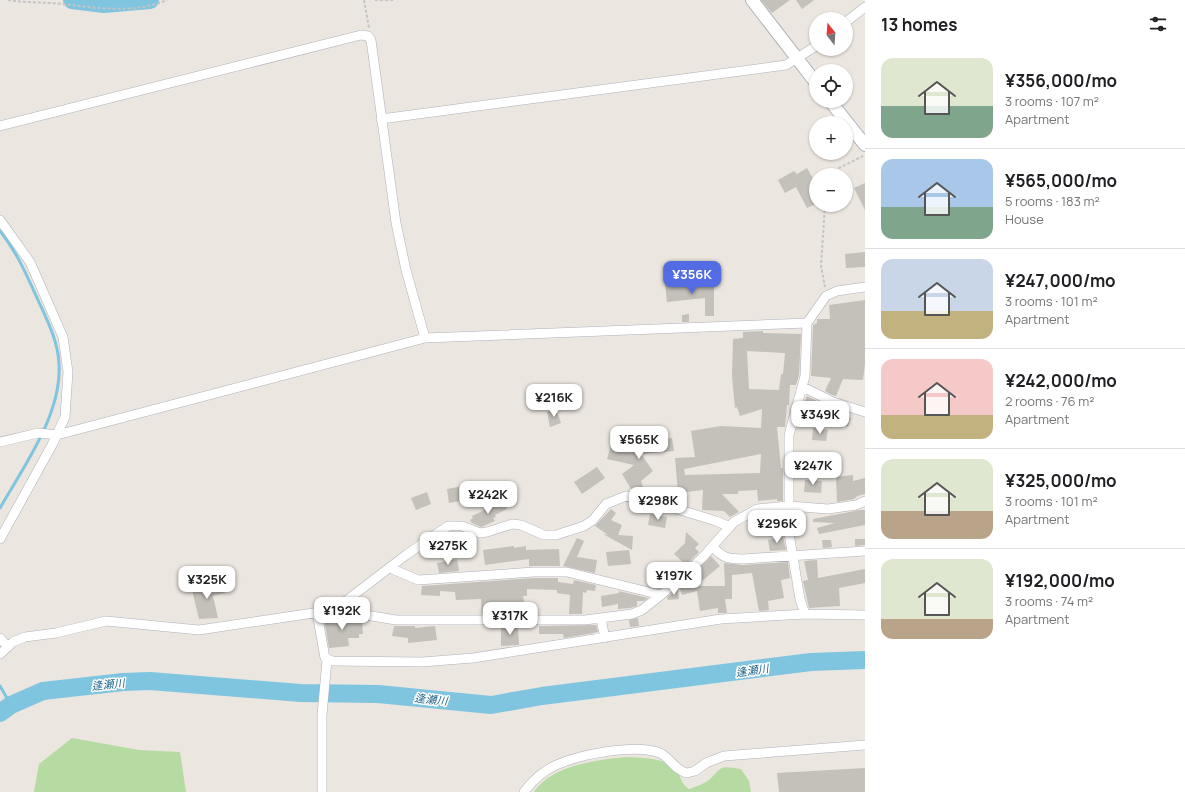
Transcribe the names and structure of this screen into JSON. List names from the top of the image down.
{
  "water": ["逢瀬川"],
  "north": "top",
  "page": {
    "heading": "13 homes",
    "map_buttons": ["+", "−"],
    "list": [
      {
        "name": "¥356,000/mo",
        "note": "3 rooms · 107 m² · Apartment"
      },
      {
        "name": "¥565,000/mo",
        "note": "5 rooms · 183 m² · House"
      },
      {
        "name": "¥247,000/mo",
        "note": "3 rooms · 101 m² · Apartment"
      },
      {
        "name": "¥242,000/mo",
        "note": "2 rooms · 76 m² · Apartment"
      },
      {
        "name": "¥325,000/mo",
        "note": "3 rooms · 101 m² · Apartment"
      },
      {
        "name": "¥192,000/mo",
        "note": "3 rooms · 74 m² · Apartment"
      }
    ],
    "price": [
      "¥356K",
      "¥216K",
      "¥349K",
      "¥565K",
      "¥247K",
      "¥242K",
      "¥298K",
      "¥296K",
      "¥275K",
      "¥197K",
      "¥325K",
      "¥192K",
      "¥317K"
    ]
  }
}
